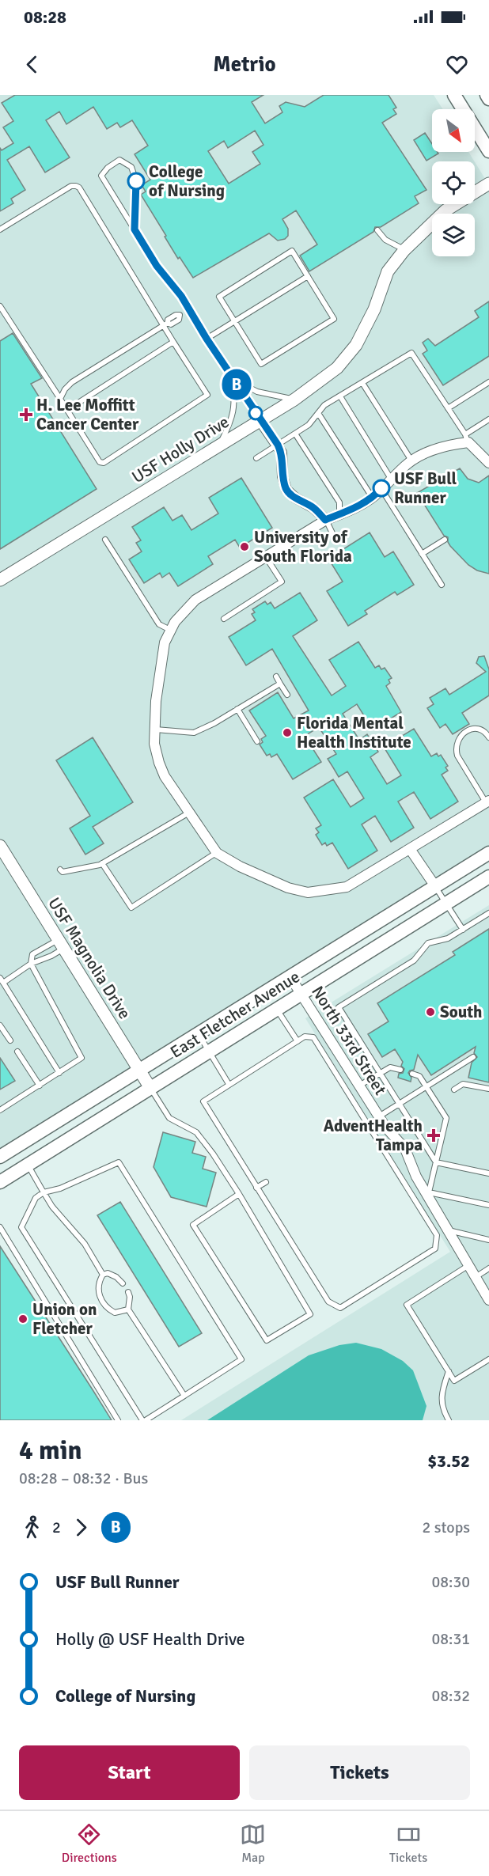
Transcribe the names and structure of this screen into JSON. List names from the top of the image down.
{
  "streets": {
    "main road": ["East Fletcher Avenue"],
    "street": ["USF Holly Drive", "USF Magnolia Drive", "North 33rd Street"]
  },
  "crossings": [
    ["USF Magnolia Drive", "East Fletcher Avenue"],
    ["East Fletcher Avenue", "North 33rd Street"]
  ],
  "places": {
    "other": [
      "College of Nursing",
      "USF Bull Runner",
      "University of South Florida",
      "Florida Mental Health Institute",
      "South",
      "Union on Fletcher"
    ],
    "health": ["H. Lee Moffitt Cancer Center", "AdventHealth Tampa"]
  },
  "lines": ["bus line B"],
  "north": "bottom right",
  "page": {
    "status": "08:28",
    "header": "Metrio",
    "on_map": "B",
    "heading": ["4 min", "08:28 – 08:32 · Bus", "$3.52"],
    "legs": ["2", "B", "2 stops"],
    "list": [
      {
        "name": "USF Bull Runner",
        "value": "08:30"
      },
      {
        "name": "Holly @ USF Health Drive",
        "value": "08:31"
      },
      {
        "name": "College of Nursing",
        "value": "08:32"
      }
    ],
    "buttons": ["Start", "Tickets"],
    "tabs": ["Directions", "Map", "Tickets"]
  }
}
